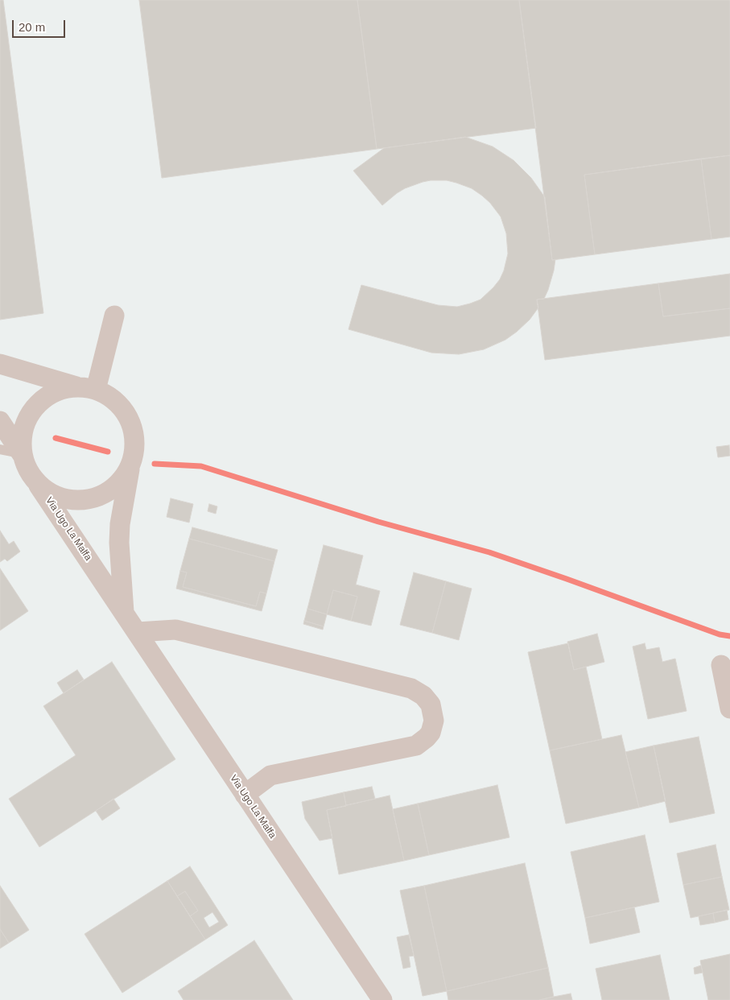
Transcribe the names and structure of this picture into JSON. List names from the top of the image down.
{
  "streets": {
    "street": ["Via Ugo La Malfa"]
  },
  "scale_bar": "20 m"
}
